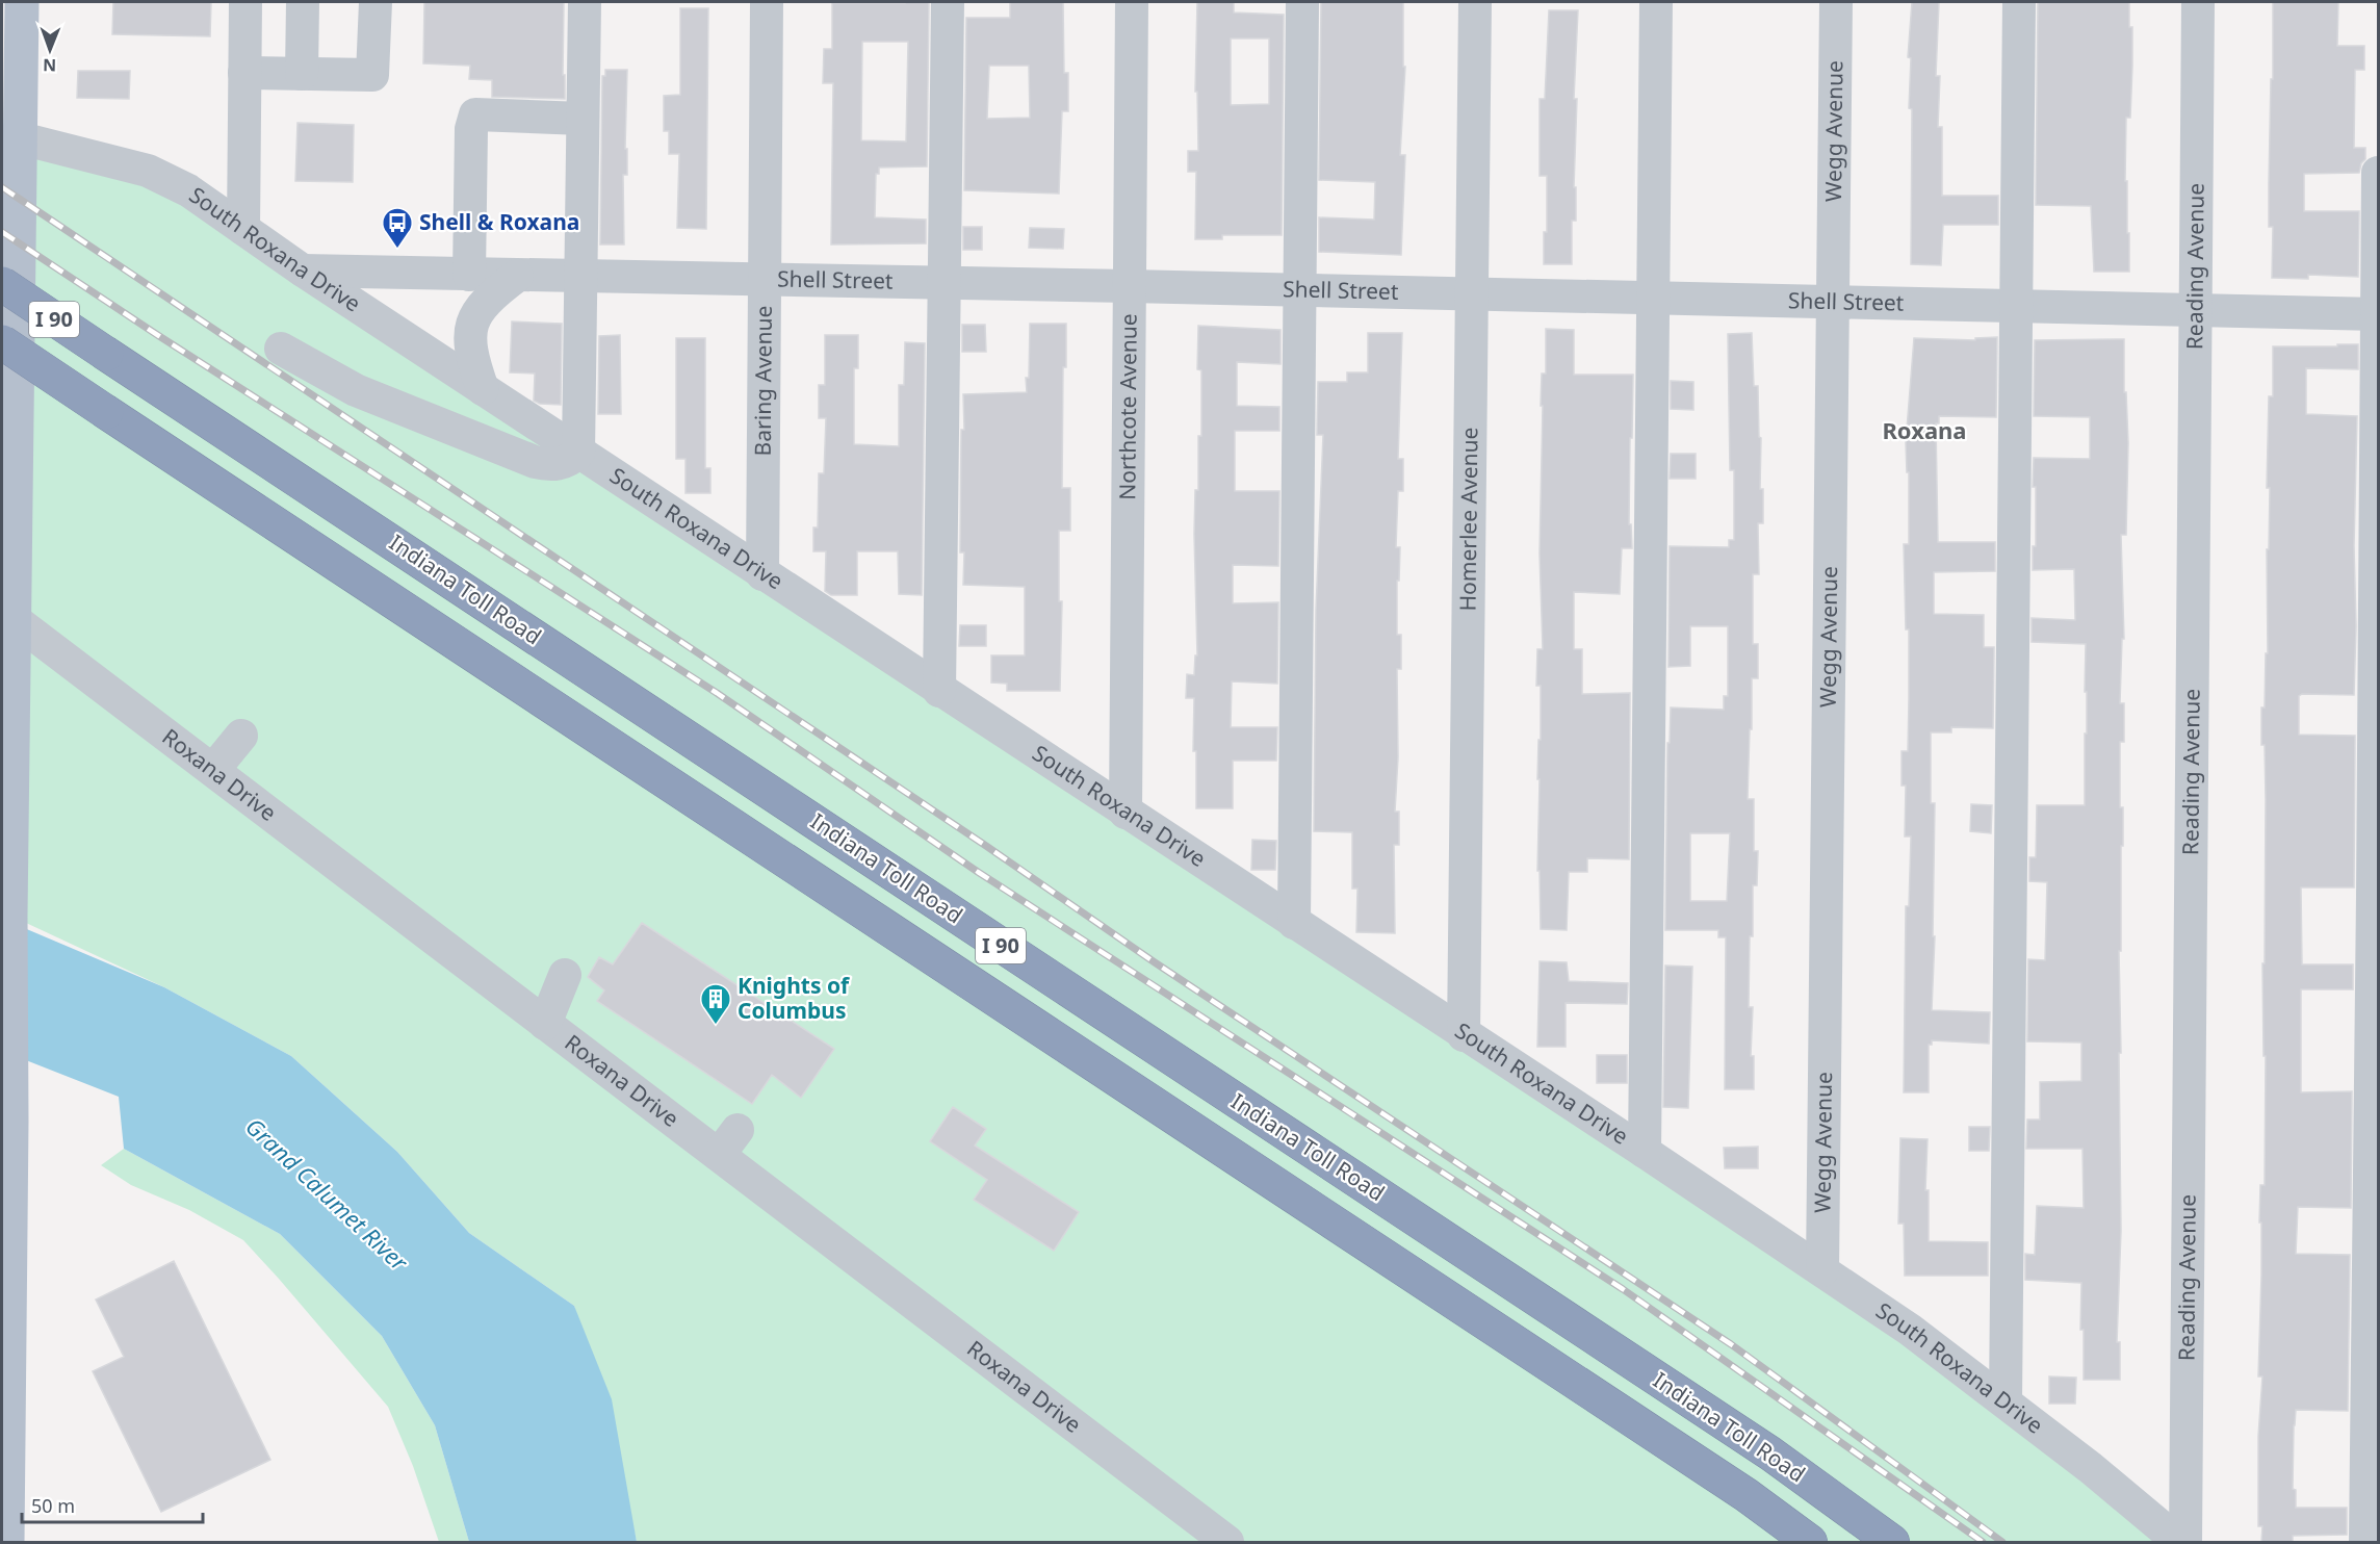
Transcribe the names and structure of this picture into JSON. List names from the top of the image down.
{
  "streets": {
    "highway": ["I 90", "Indiana Toll Road"],
    "street": [
      "Wegg Avenue",
      "South Roxana Drive",
      "Reading Avenue",
      "Shell Street",
      "Baring Avenue",
      "Northcote Avenue",
      "Homerlee Avenue",
      "Roxana Drive"
    ]
  },
  "crossings": [
    ["Wegg Avenue", "South Roxana Drive"],
    ["Wegg Avenue", "Shell Street"],
    ["South Roxana Drive", "Shell Street"],
    ["South Roxana Drive", "Baring Avenue"],
    ["South Roxana Drive", "Northcote Avenue"],
    ["South Roxana Drive", "Homerlee Avenue"],
    ["Reading Avenue", "Shell Street"],
    ["Shell Street", "Baring Avenue"],
    ["Shell Street", "Northcote Avenue"],
    ["Shell Street", "Homerlee Avenue"]
  ],
  "districts": ["Roxana"],
  "water": ["Grand Calumet River"],
  "places": {
    "bus stop": ["Shell & Roxana"],
    "building": ["Knights of Columbus"]
  },
  "scale_bar": "50 m",
  "north": "bottom"
}
